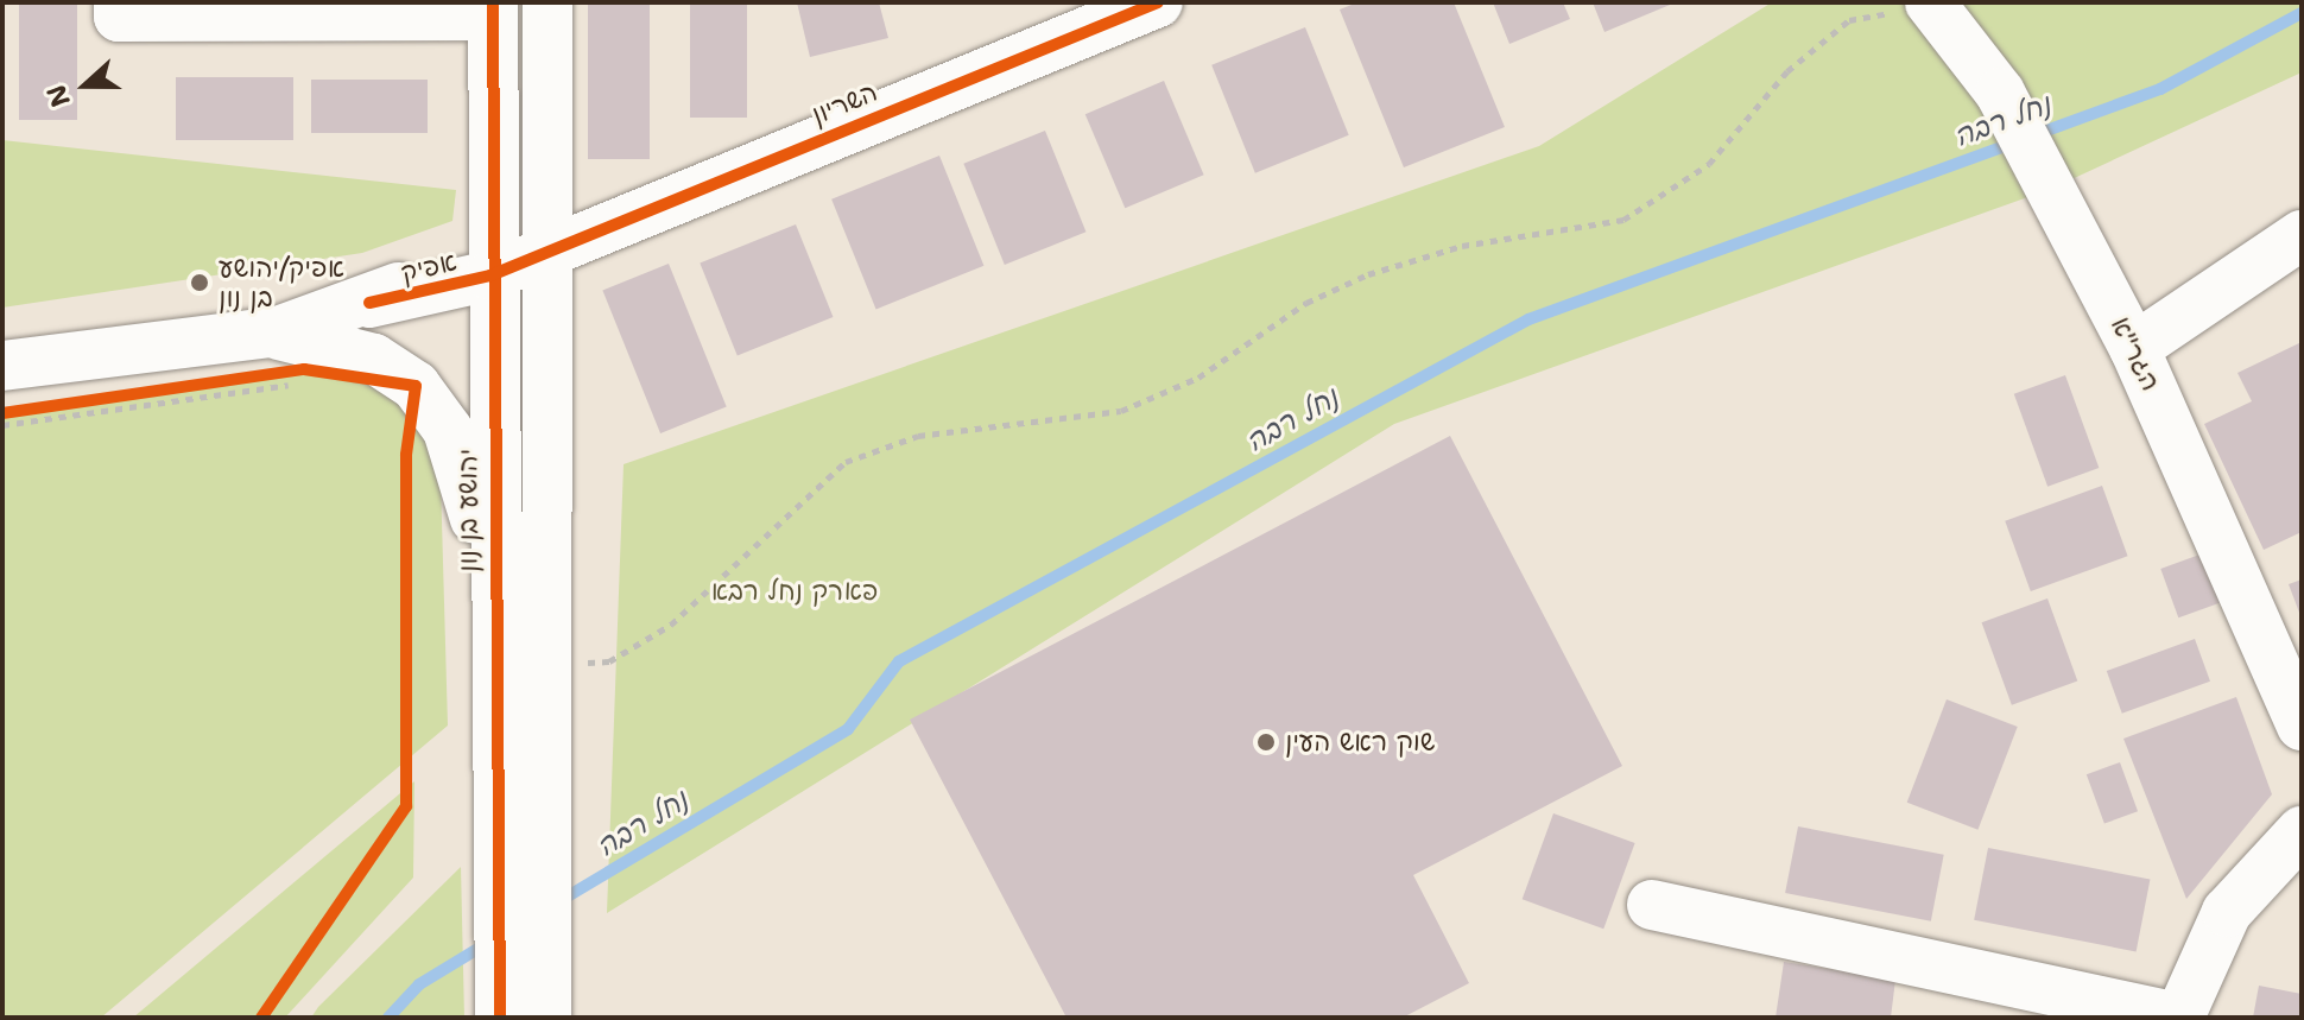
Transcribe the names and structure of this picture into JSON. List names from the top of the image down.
{
  "streets": {
    "street": [
      "השריון",
      "אפיק",
      "הגר\"א",
      "יהושע בן נון"
    ]
  },
  "crossings": [
    ["השריון", "אפיק"],
    ["אפיק", "יהושע בן נון"]
  ],
  "water": ["נחל רבה"],
  "parks": ["פארק נחל רבא"],
  "places": ["אפיק/יהושע בן נון", "שוק ראש העין"],
  "north": "left"
}
